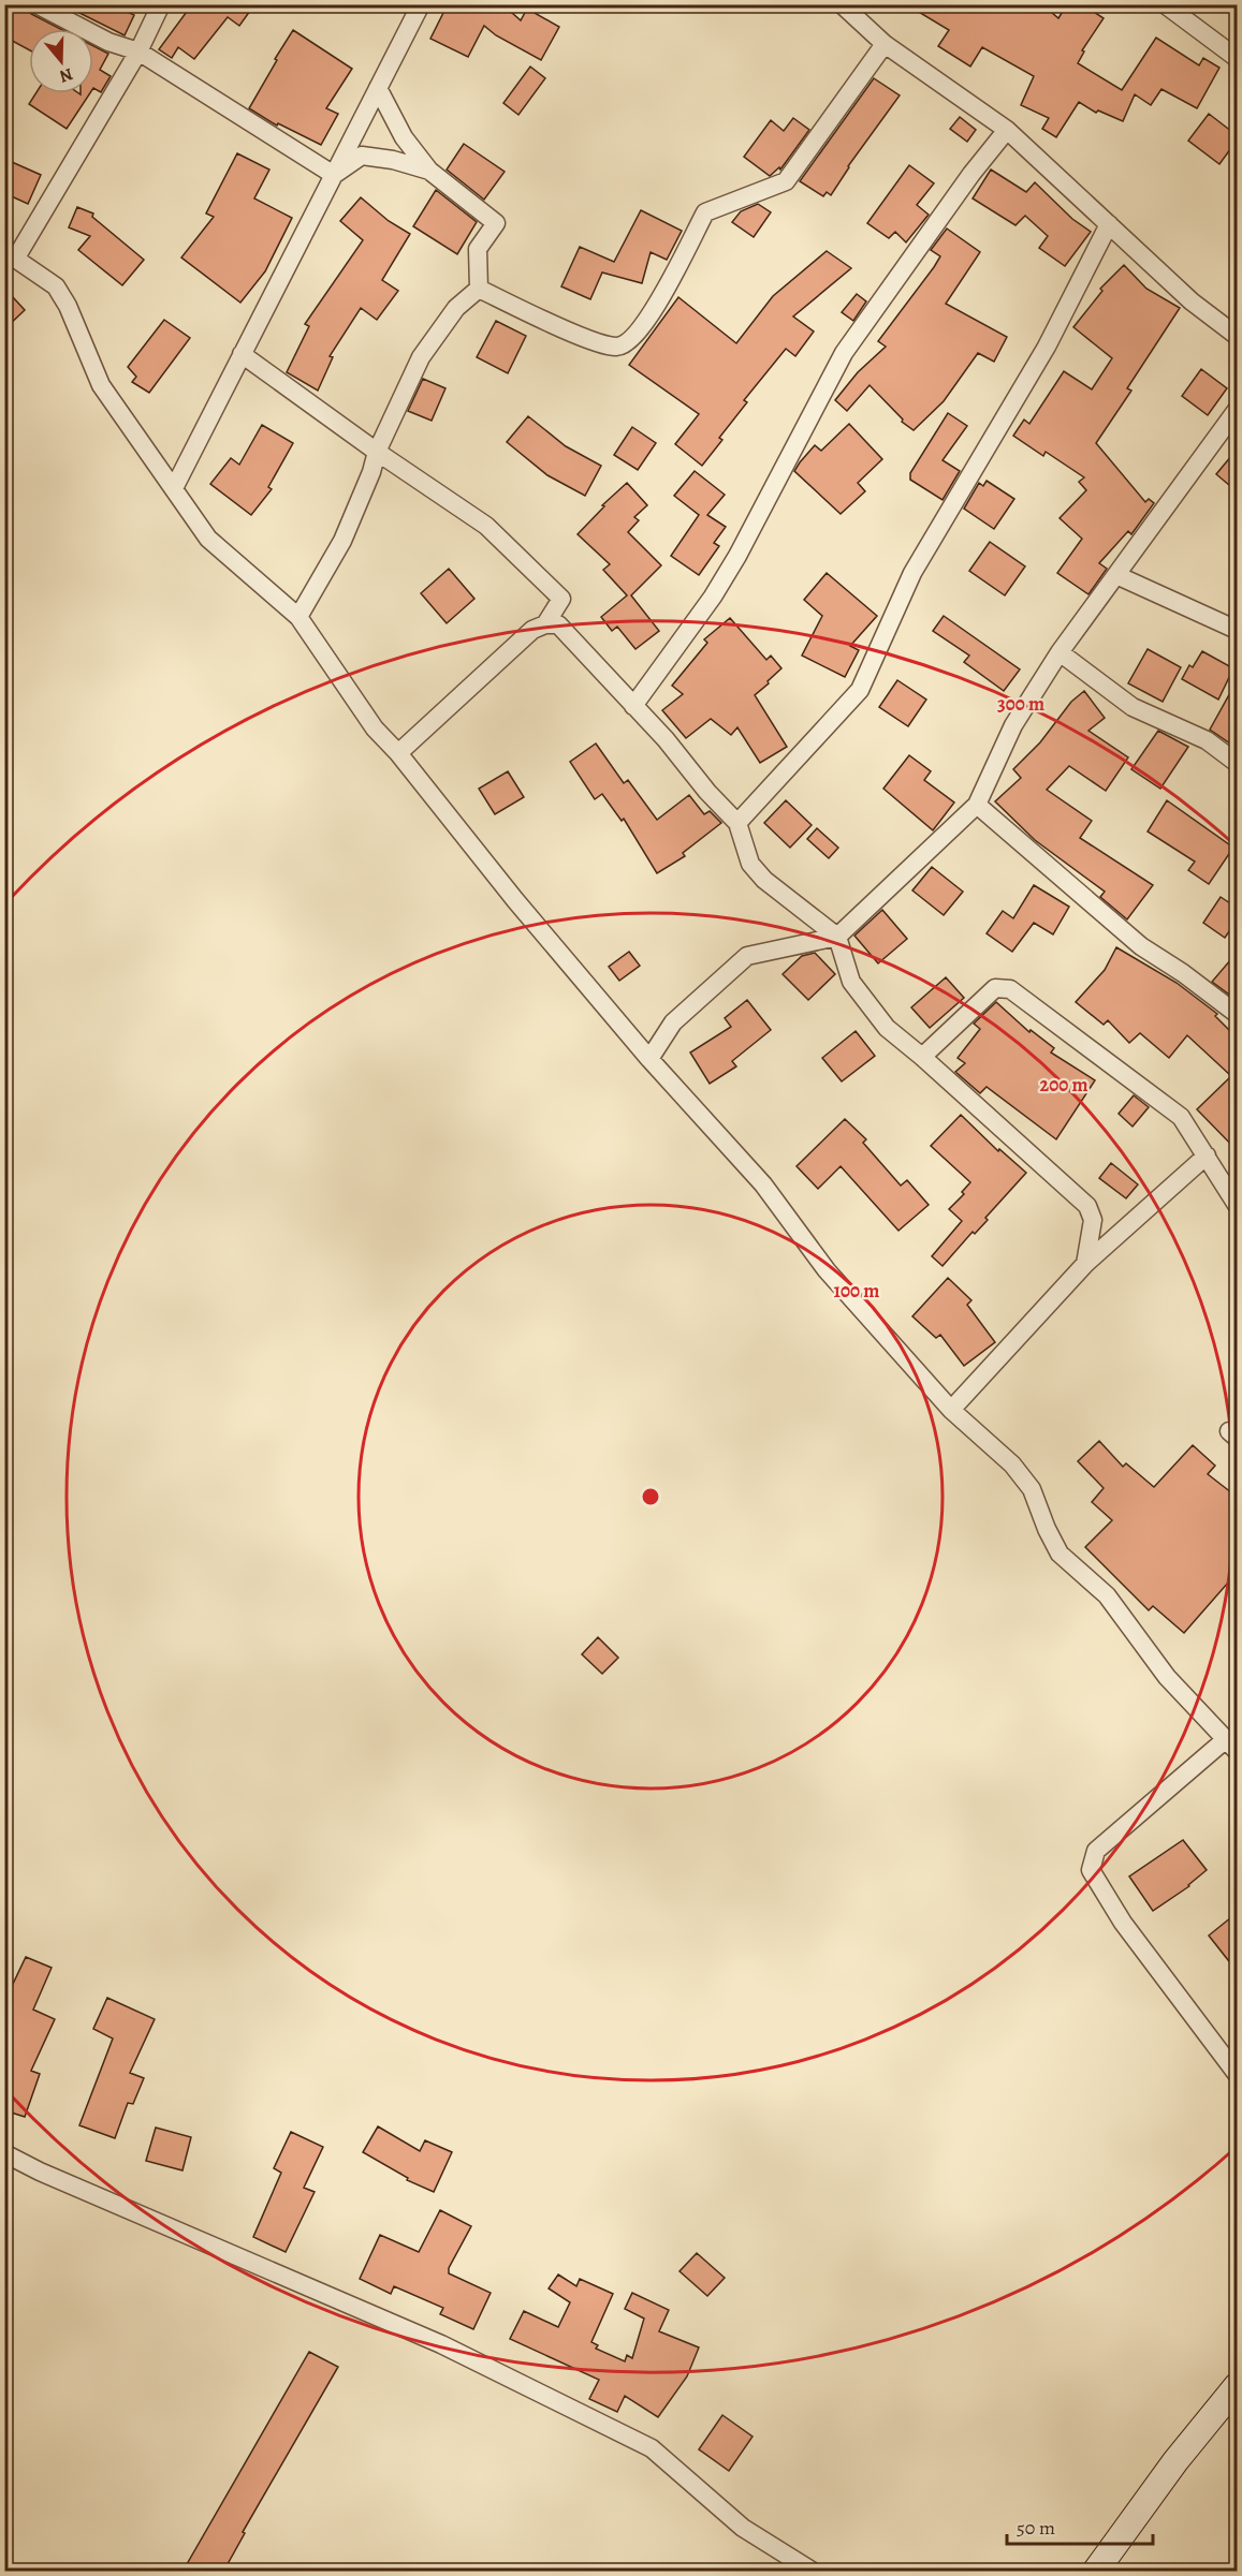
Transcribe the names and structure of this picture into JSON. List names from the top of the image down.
{
  "scale_bar": "50 m",
  "north": "bottom",
  "rings": ["300 m", "200 m", "100 m"]
}
